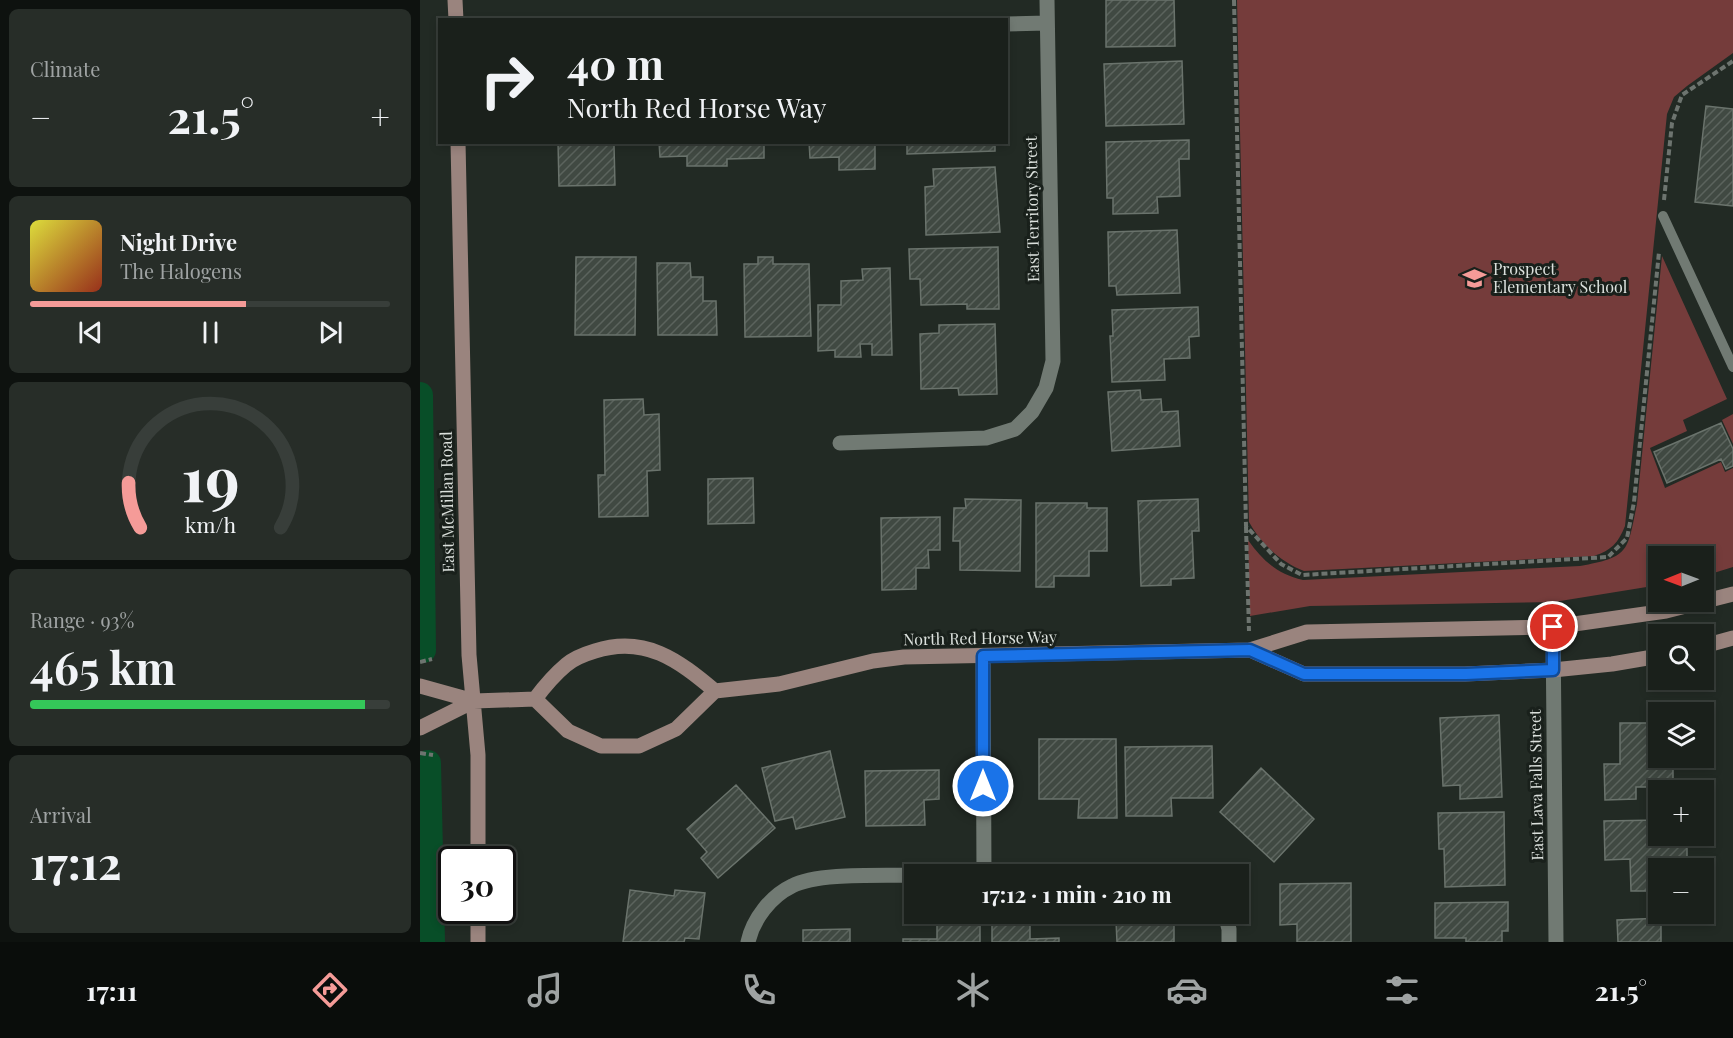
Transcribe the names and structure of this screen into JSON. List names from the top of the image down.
{
  "streets": {
    "street": [
      "East Territory Street",
      "East McMillan Road",
      "North Red Horse Way",
      "East Lava Falls Street"
    ]
  },
  "crossings": [
    ["North Red Horse Way", "East Lava Falls Street"]
  ],
  "places": {
    "school or university": ["Prospect Elementary School"]
  },
  "north": "left",
  "page": {
    "tile": [
      "Climate",
      ["Range · 93%", "465 km"],
      ["Arrival", "17:12"]
    ],
    "turn": ["40 m", "North Red Horse Way"],
    "heat": ["−", "21.5°", "+"],
    "song": ["Night Drive", "The Halogens"],
    "map_buttons": ["+", "−"],
    "limit": "30",
    "trip": "17:12 · 1 min · 210 m",
    "tabs": ["17:11", "21.5°"],
    "gauge": ["19", "km/h"]
  }
}
